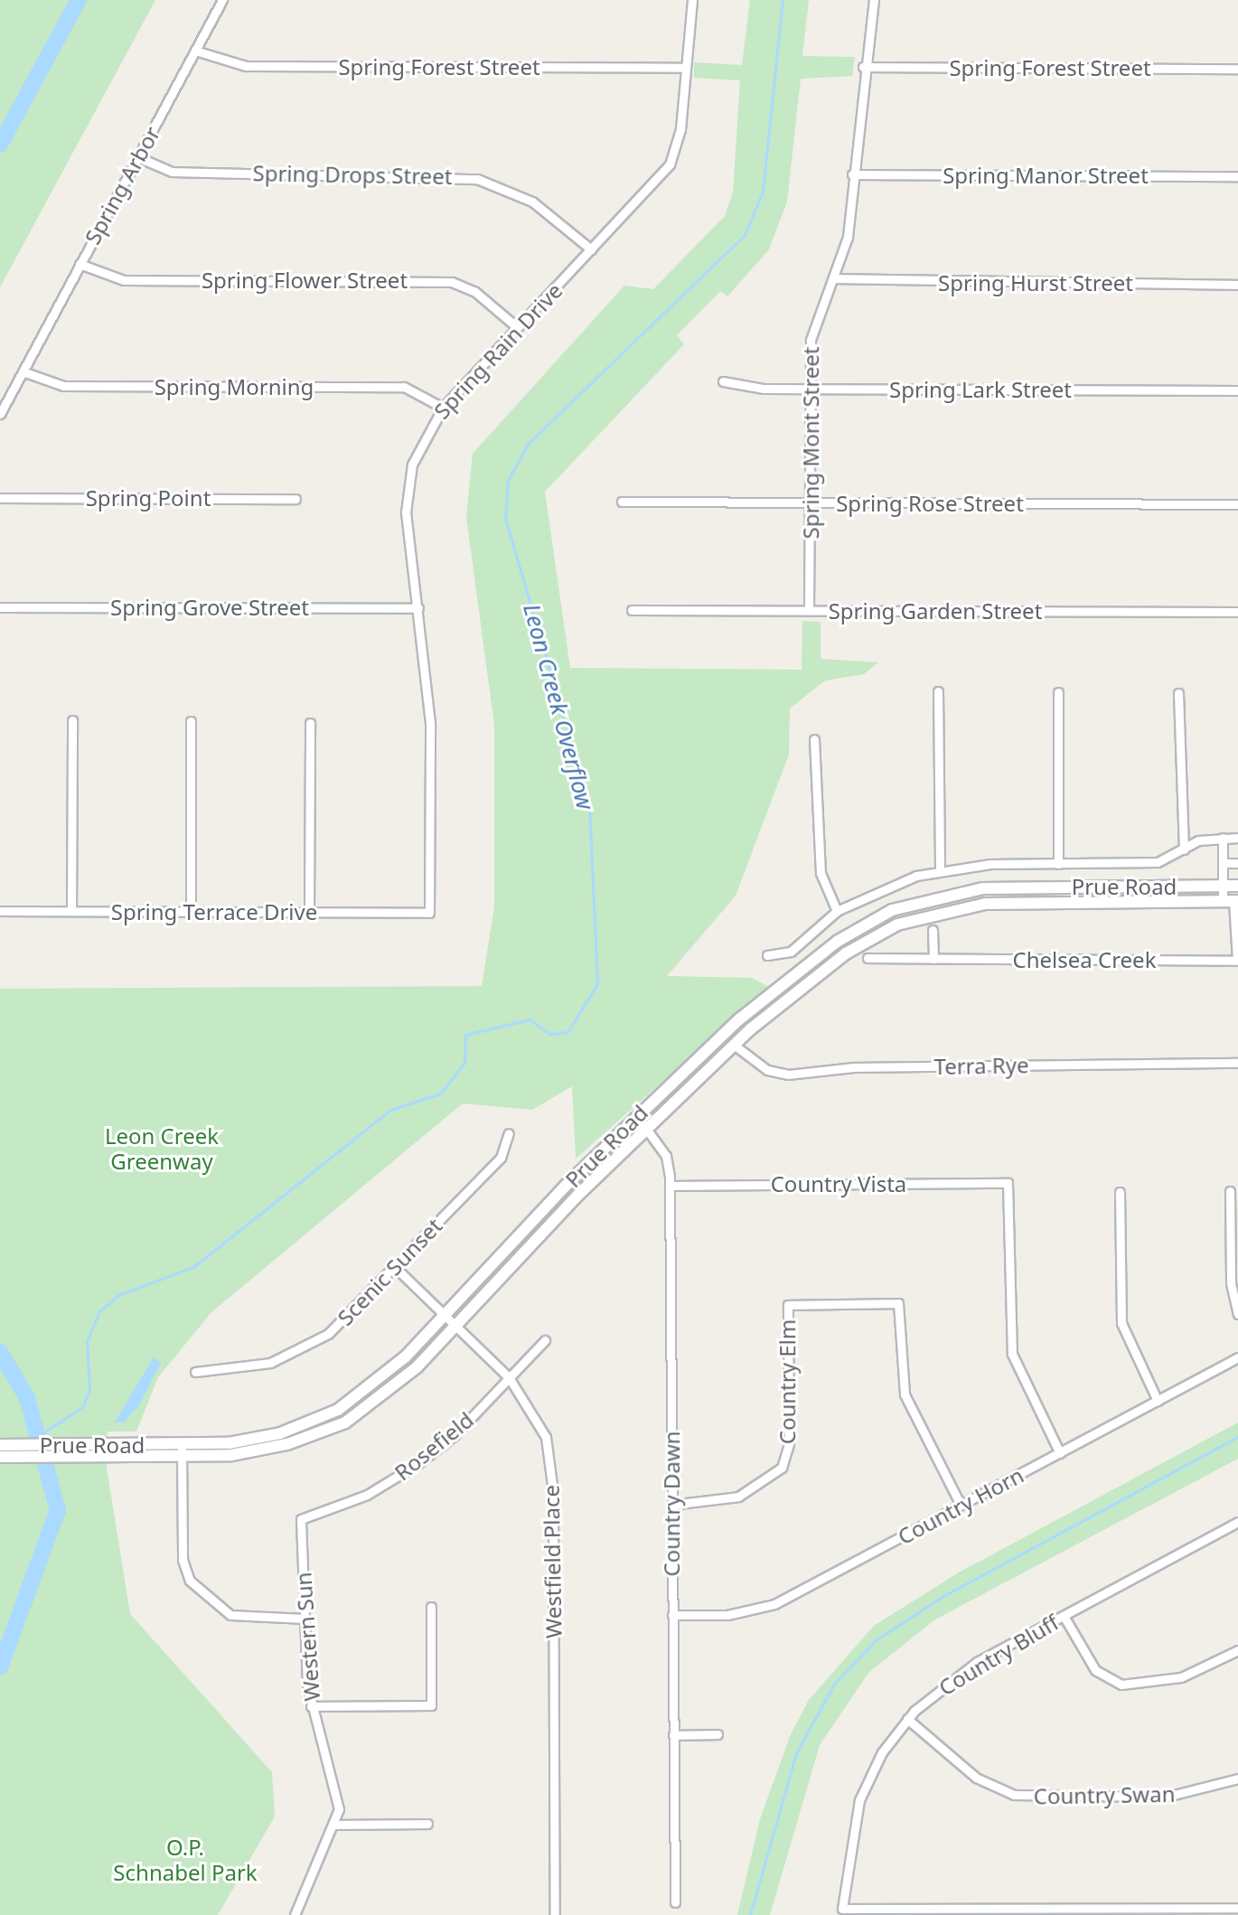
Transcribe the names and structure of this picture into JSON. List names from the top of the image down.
{
  "streets": {
    "main road": ["Prue Road"],
    "street": [
      "Spring Forest Street",
      "Spring Drops Street",
      "Spring Manor Street",
      "Spring Arbor",
      "Spring Flower Street",
      "Spring Hurst Street",
      "Spring Rain Drive",
      "Spring Morning",
      "Spring Lark Street",
      "Spring Mont Street",
      "Spring Point",
      "Spring Rose Street",
      "Spring Grove Street",
      "Spring Garden Street",
      "Spring Terrace Drive",
      "Chelsea Creek",
      "Terra Rye",
      "Country Vista",
      "Scenic Sunset",
      "Country Elm",
      "Rosefield",
      "Country Dawn",
      "Country Horn",
      "Westfield Place",
      "Western Sun",
      "Country Bluff",
      "Country Swan"
    ]
  },
  "crossings": [
    ["Spring Forest Street", "Spring Arbor"],
    ["Spring Forest Street", "Spring Rain Drive"],
    ["Spring Forest Street", "Spring Mont Street"],
    ["Spring Drops Street", "Spring Arbor"],
    ["Spring Drops Street", "Spring Rain Drive"],
    ["Spring Manor Street", "Spring Mont Street"],
    ["Spring Arbor", "Spring Flower Street"],
    ["Spring Arbor", "Spring Morning"],
    ["Spring Flower Street", "Spring Rain Drive"],
    ["Spring Hurst Street", "Spring Mont Street"],
    ["Spring Rain Drive", "Spring Morning"],
    ["Spring Rain Drive", "Spring Grove Street"],
    ["Spring Rain Drive", "Spring Terrace Drive"],
    ["Spring Lark Street", "Spring Mont Street"],
    ["Spring Mont Street", "Spring Rose Street"],
    ["Spring Mont Street", "Spring Garden Street"],
    ["Prue Road", "Chelsea Creek"],
    ["Prue Road", "Terra Rye"],
    ["Prue Road", "Country Dawn"],
    ["Prue Road", "Westfield Place"],
    ["Country Vista", "Country Dawn"],
    ["Country Vista", "Country Horn"],
    ["Scenic Sunset", "Westfield Place"],
    ["Country Elm", "Country Dawn"],
    ["Country Elm", "Country Horn"],
    ["Rosefield", "Westfield Place"],
    ["Rosefield", "Western Sun"],
    ["Country Dawn", "Country Horn"],
    ["Country Bluff", "Country Swan"]
  ],
  "water": ["Leon Creek Overflow"],
  "parks": ["Leon Creek Greenway", "O.P. Schnabel Park"]
}
